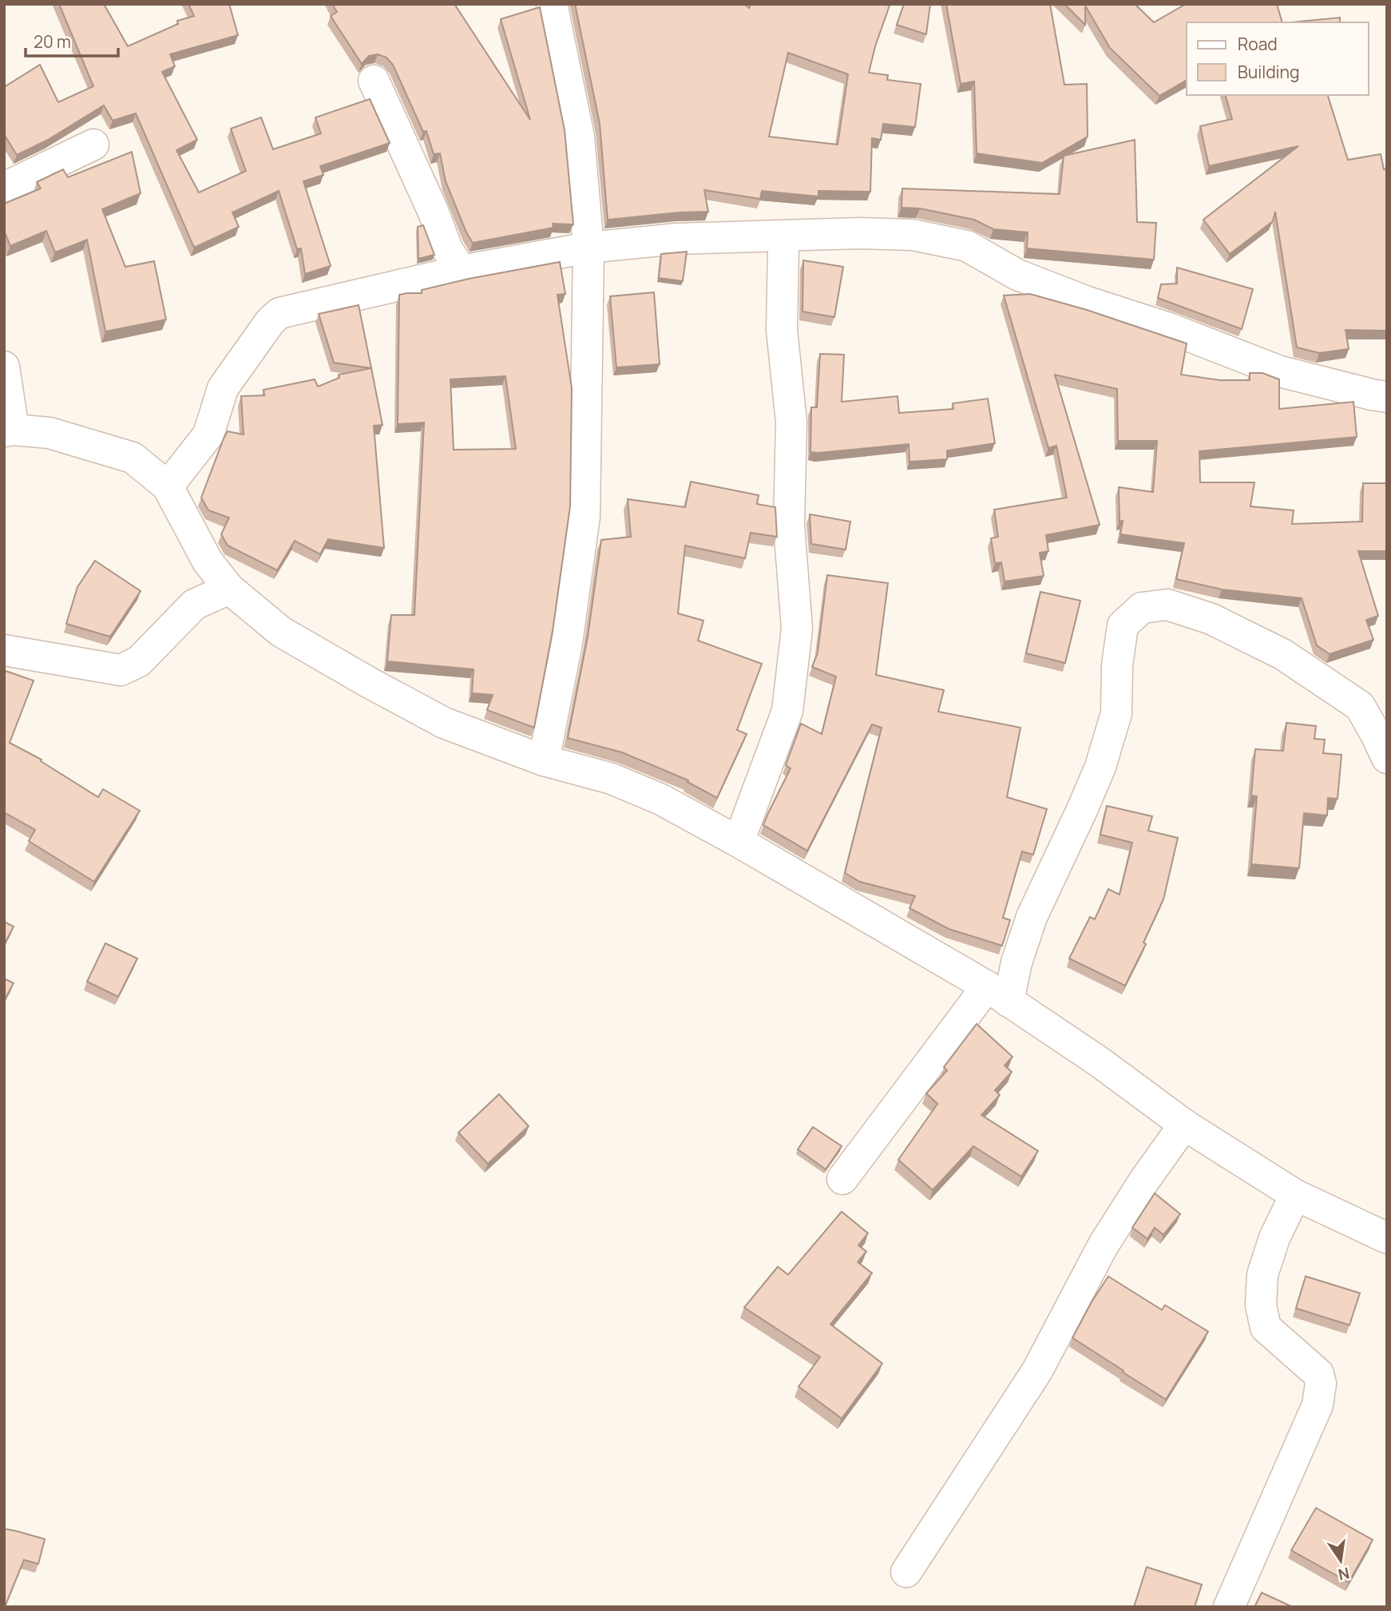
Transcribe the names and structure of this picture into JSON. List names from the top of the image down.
{
  "legend": ["Road", "Building"],
  "scale_bar": "20 m",
  "north": "bottom"
}
